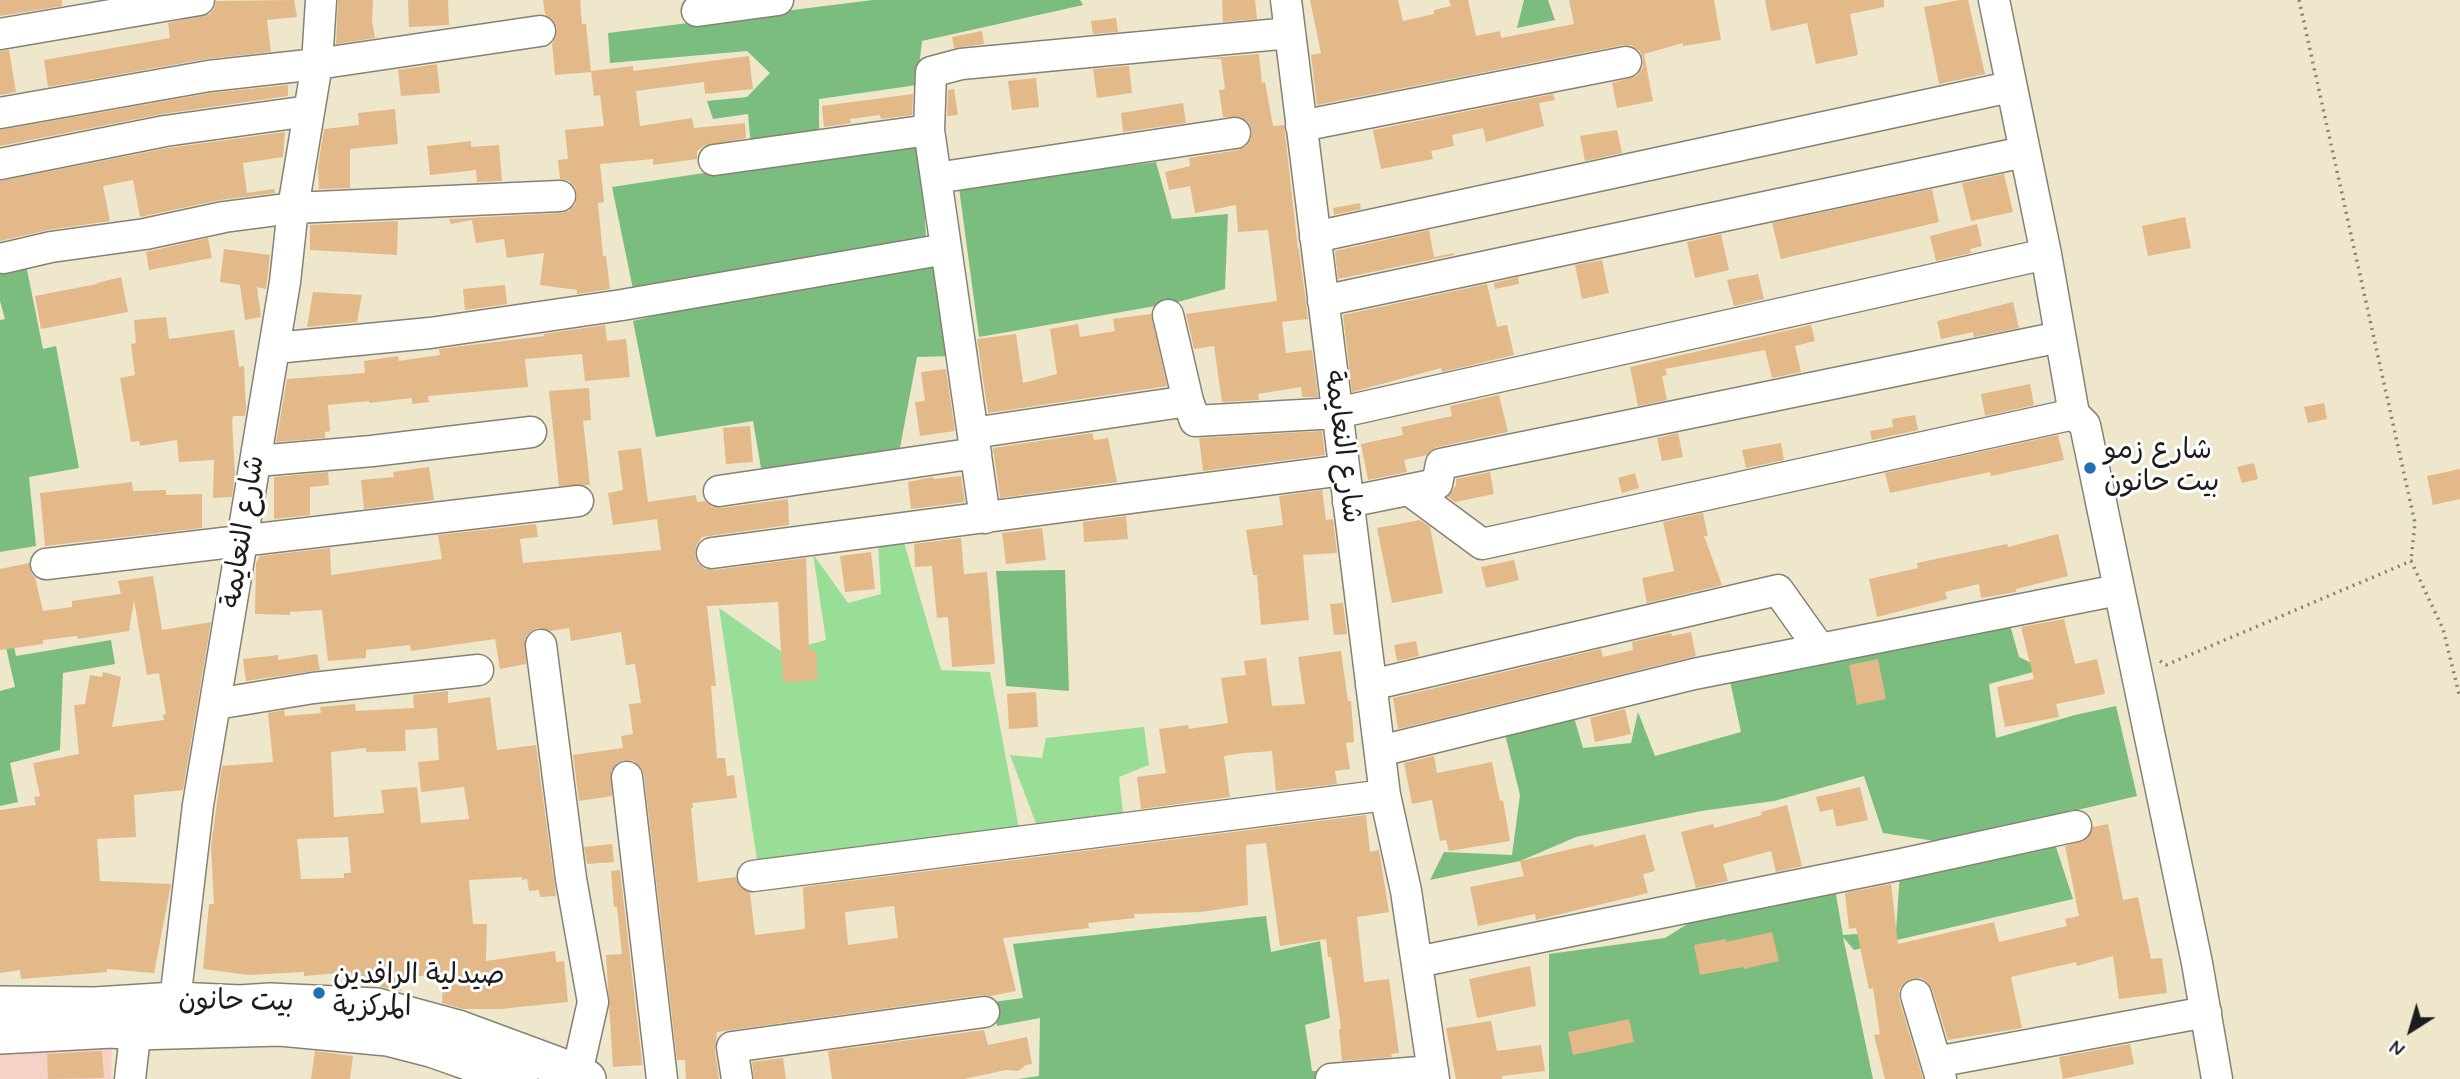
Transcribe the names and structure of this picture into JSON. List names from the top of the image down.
{
  "streets": {
    "main road": ["بيت حانون"],
    "street": ["شارع النعايمة"]
  },
  "crossings": [
    ["شارع النعايمة", "بيت حانون"]
  ],
  "places": ["شارع زمو بيت حانون", "صيدلية الرافدين المركزية"],
  "north": "bottom left"
}
